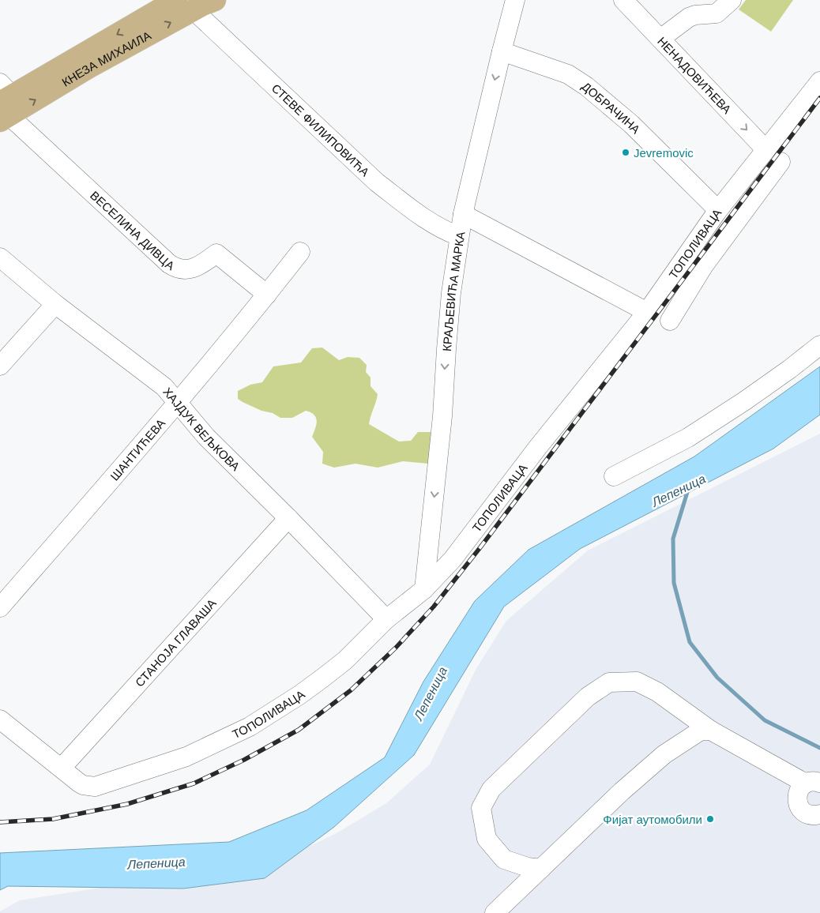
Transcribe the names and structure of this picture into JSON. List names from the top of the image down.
{
  "streets": {
    "main road": ["КНЕЗА МИХАИЛА"],
    "street": [
      "НЕНАДОВИЋЕВА",
      "ДОБРАЧИНА",
      "СТЕВЕ ФИЛИПОВИЋА",
      "ВЕСЕЛИНА ДИВЦА",
      "ТОПОЛИВАЦА",
      "КРАЉЕВИЋА МАРКА",
      "ХАЈДУК ВЕЉКОВА",
      "ШАНТИЋЕВА",
      "СТАНОЈА ГЛАВАША"
    ]
  },
  "crossings": [
    ["КНЕЗА МИХАИЛА", "СТЕВЕ ФИЛИПОВИЋА"],
    ["КНЕЗА МИХАИЛА", "ВЕСЕЛИНА ДИВЦА"],
    ["НЕНАДОВИЋЕВА", "ТОПОЛИВАЦА"],
    ["ДОБРАЧИНА", "ТОПОЛИВАЦА"],
    ["ДОБРАЧИНА", "КРАЉЕВИЋА МАРКА"],
    ["СТЕВЕ ФИЛИПОВИЋА", "КРАЉЕВИЋА МАРКА"],
    ["ВЕСЕЛИНА ДИВЦА", "ШАНТИЋЕВА"],
    ["ТОПОЛИВАЦА", "КРАЉЕВИЋА МАРКА"],
    ["ТОПОЛИВАЦА", "ХАЈДУК ВЕЉКОВА"],
    ["ТОПОЛИВАЦА", "СТАНОЈА ГЛАВАША"],
    ["ХАЈДУК ВЕЉКОВА", "ШАНТИЋЕВА"],
    ["ХАЈДУК ВЕЉКОВА", "СТАНОЈА ГЛАВАША"]
  ],
  "one_way": ["НЕНАДОВИЋЕВА", "КРАЉЕВИЋА МАРКА"],
  "water": ["Лепеница"],
  "places": ["Jevremovic", "Фијат аутомобили"]
}
